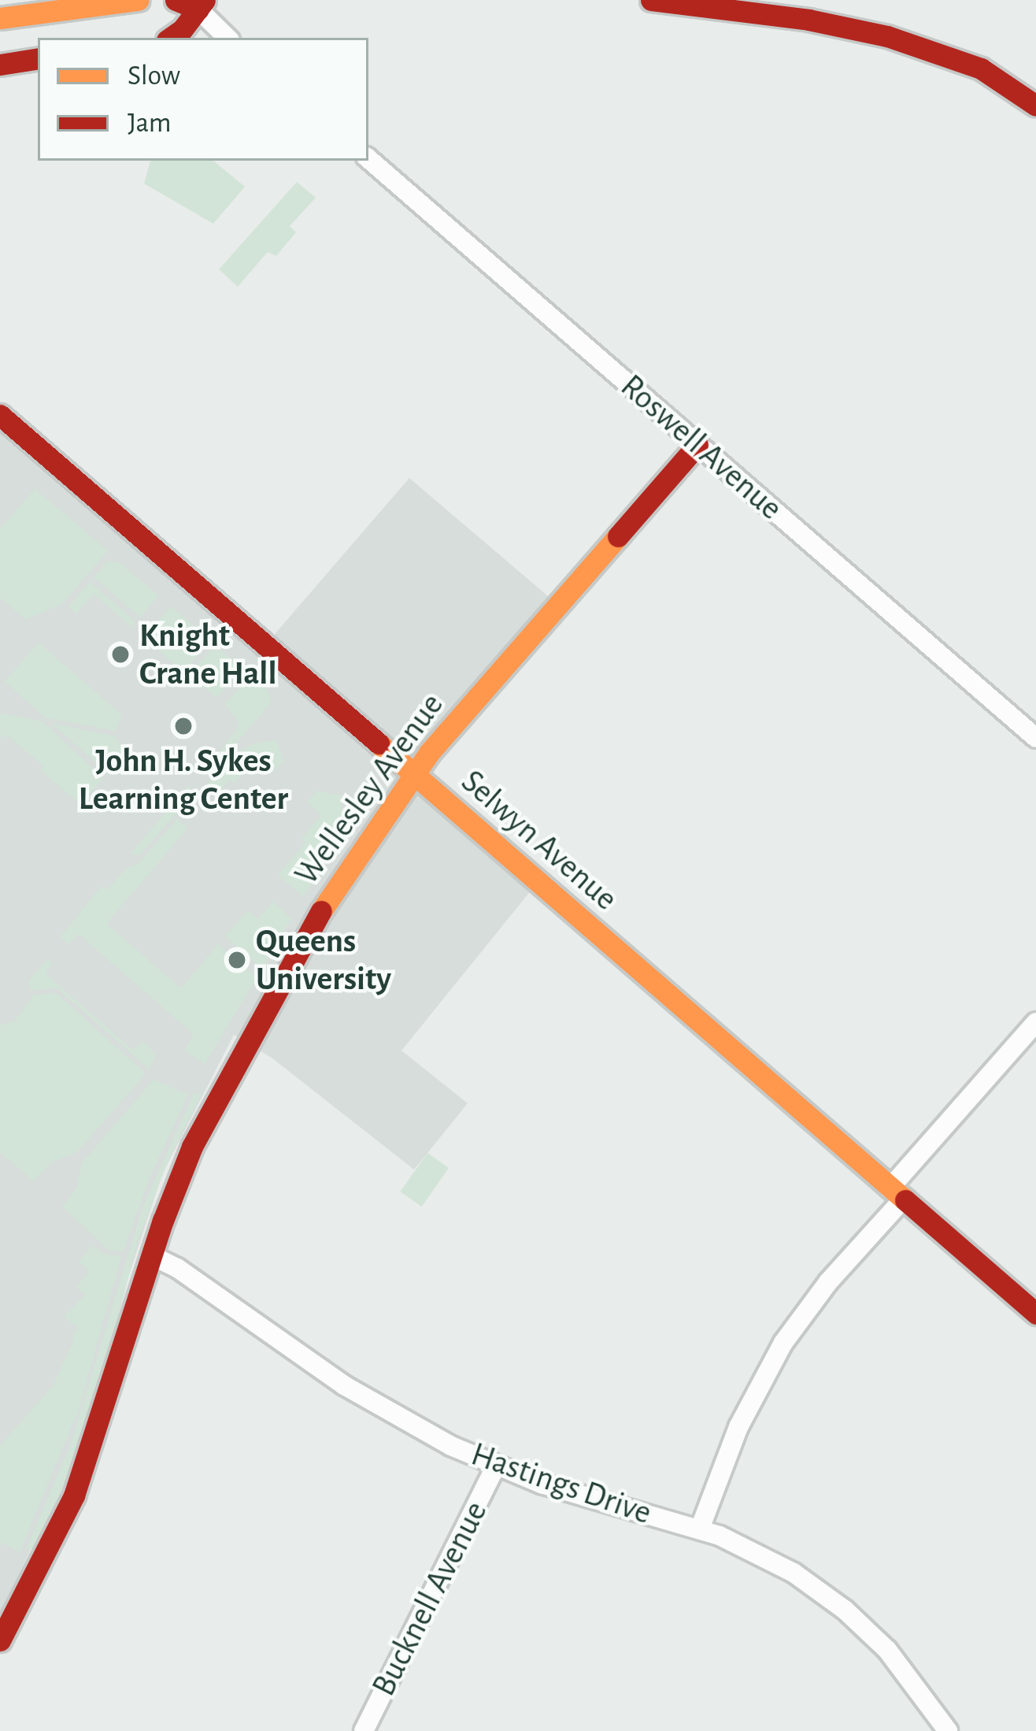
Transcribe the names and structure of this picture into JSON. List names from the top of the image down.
{
  "streets": {
    "street": [
      "Roswell Avenue",
      "Wellesley Avenue",
      "Selwyn Avenue",
      "Hastings Drive",
      "Bucknell Avenue"
    ]
  },
  "crossings": [
    ["Roswell Avenue", "Wellesley Avenue"],
    ["Wellesley Avenue", "Selwyn Avenue"],
    ["Wellesley Avenue", "Hastings Drive"],
    ["Hastings Drive", "Bucknell Avenue"]
  ],
  "places": ["Knight Crane Hall", "John H. Sykes Learning Center", "Queens University"],
  "legend": ["Slow", "Jam"]
}
